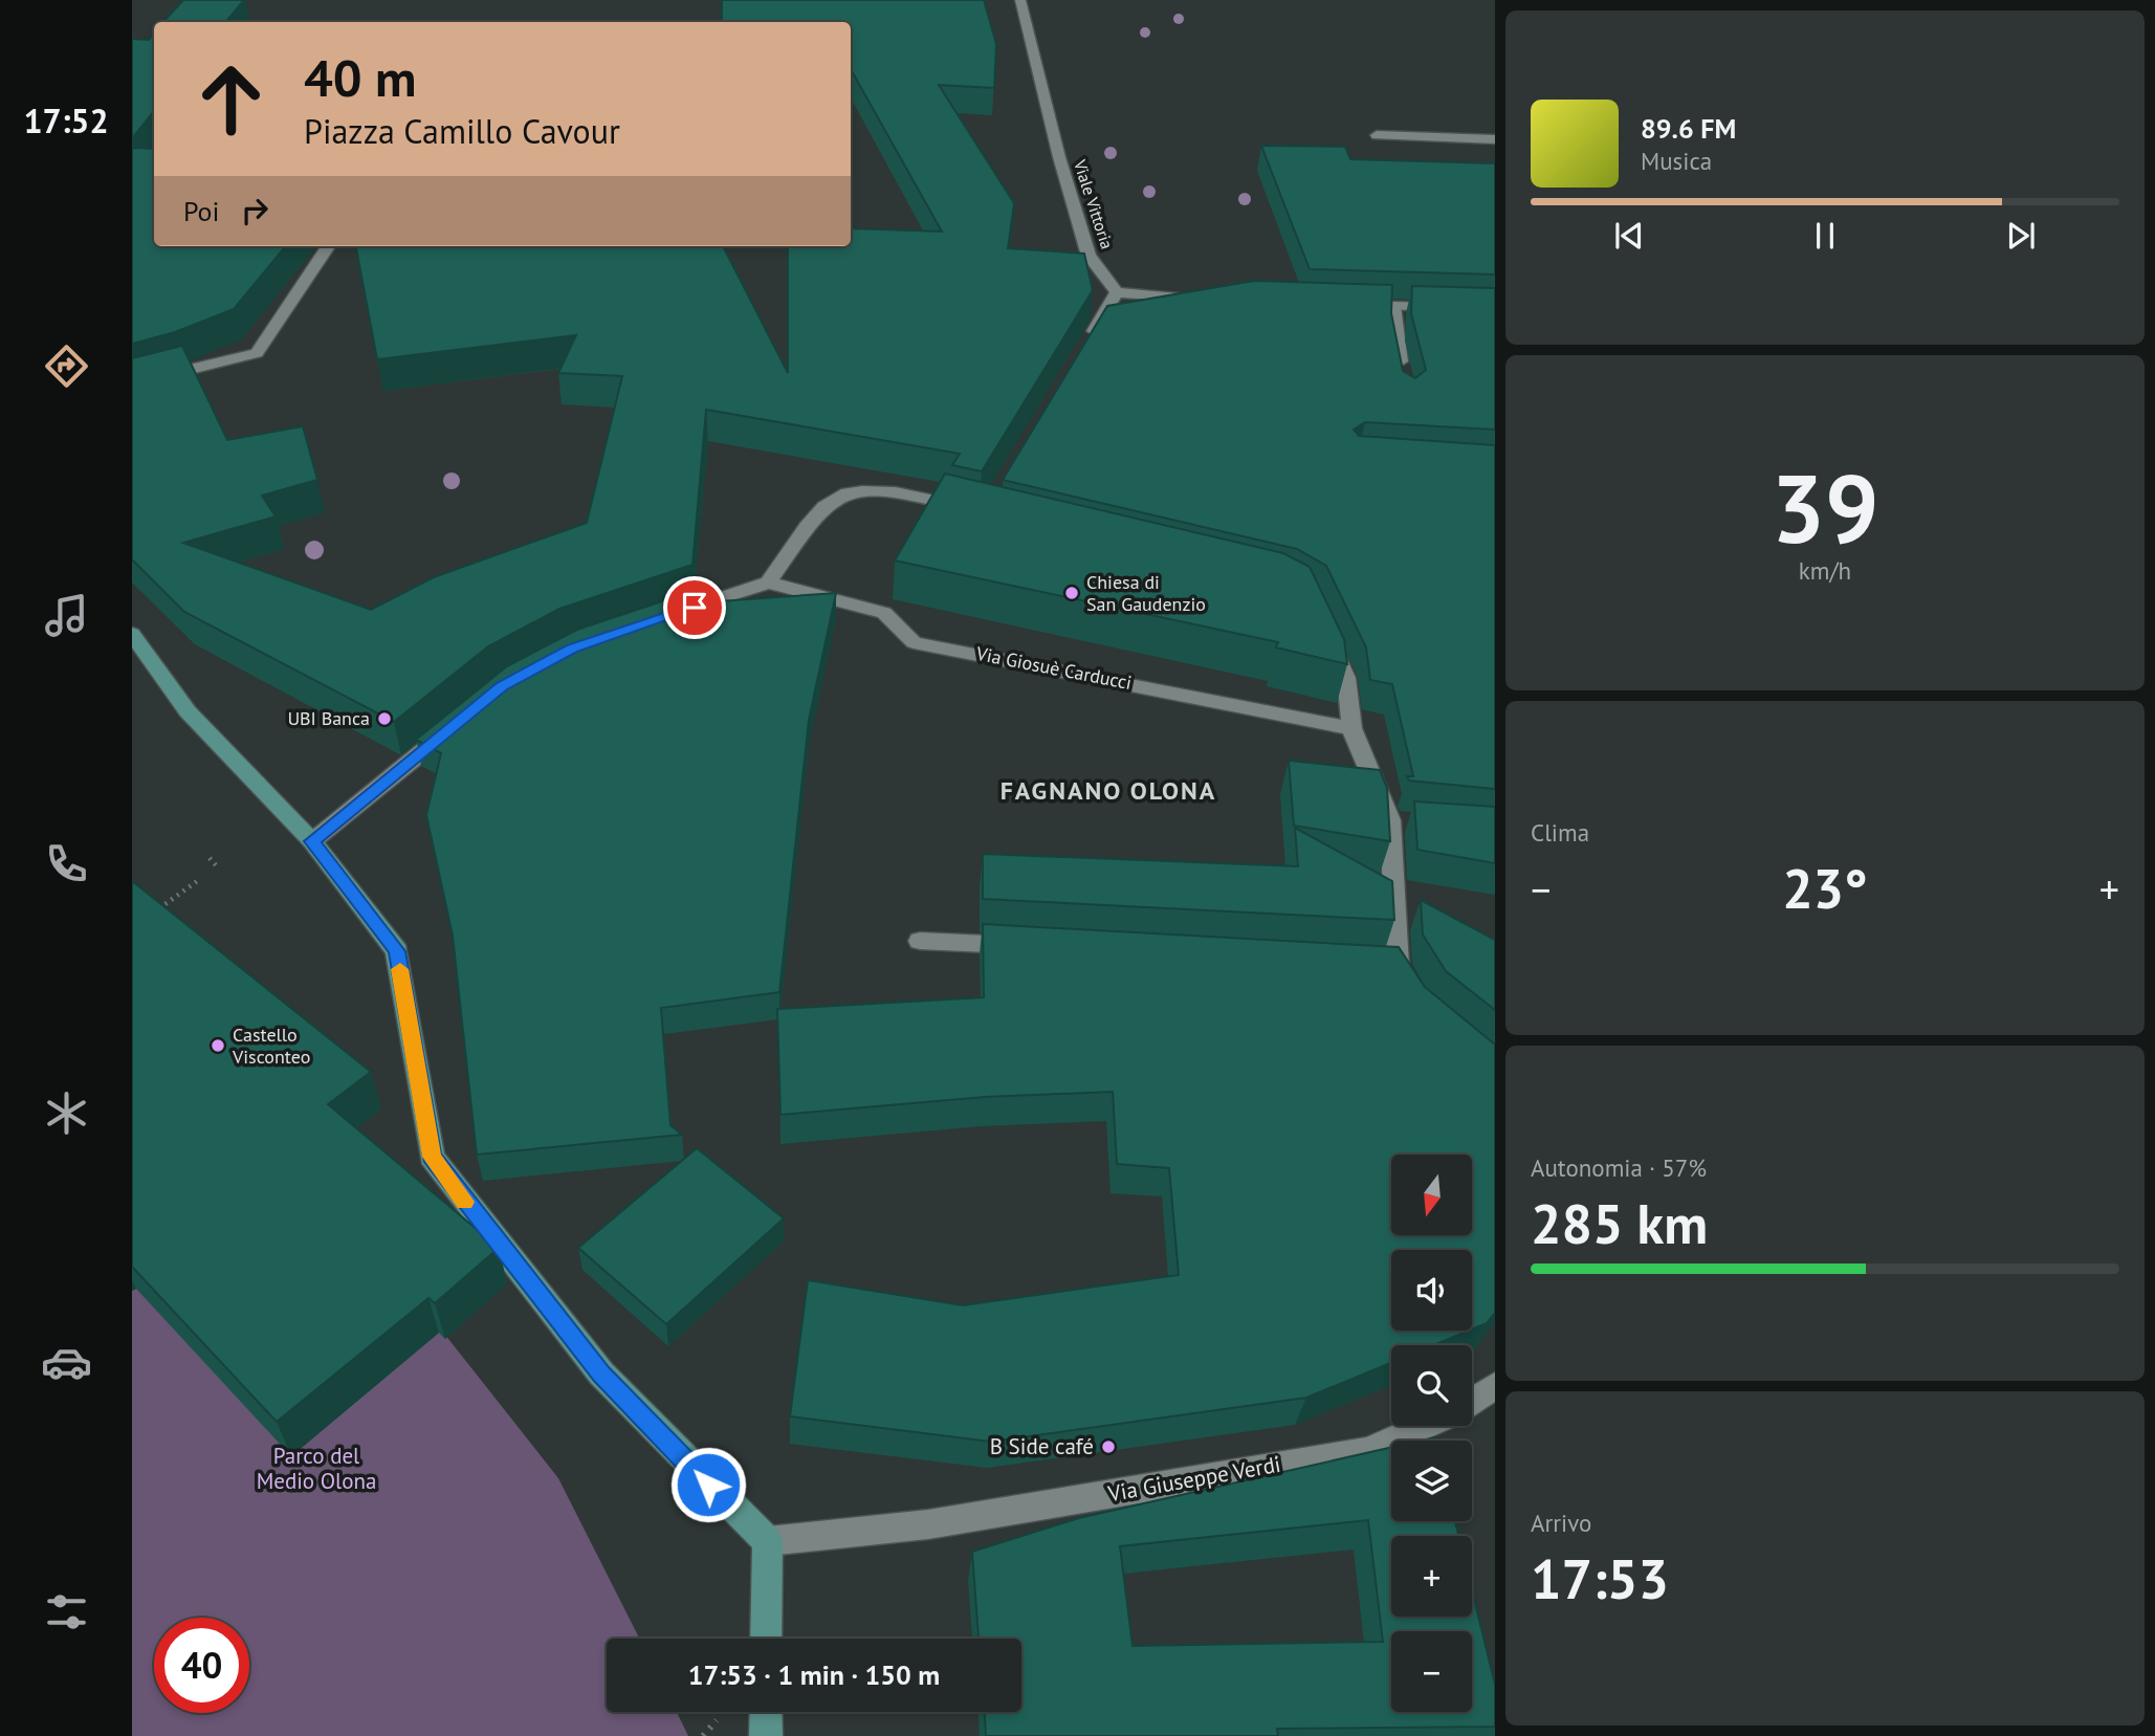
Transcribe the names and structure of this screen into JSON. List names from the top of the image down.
{
  "streets": {
    "street": ["Viale Vittoria", "Via Giosuè Carducci", "Via Giuseppe Verdi"]
  },
  "districts": ["FAGNANO OLONA"],
  "parks": ["Parco del Medio Olona"],
  "places": [
    "Chiesa di San Gaudenzio",
    "UBI Banca",
    "Castello Visconteo",
    "B Side café"
  ],
  "north": "bottom",
  "page": {
    "tabs": "17:52",
    "turn": ["40 m", "Piazza Camillo Cavour"],
    "song": ["89.6 FM", "Musica"],
    "then": "Poi",
    "tile": [
      ["39", "km/h"],
      "Clima",
      ["Autonomia · 57%", "285 km"],
      ["Arrivo", "17:53"]
    ],
    "heat": ["−", "23°", "+"],
    "map_buttons": ["+", "−"],
    "limit": "40",
    "trip": "17:53 · 1 min · 150 m"
  }
}
